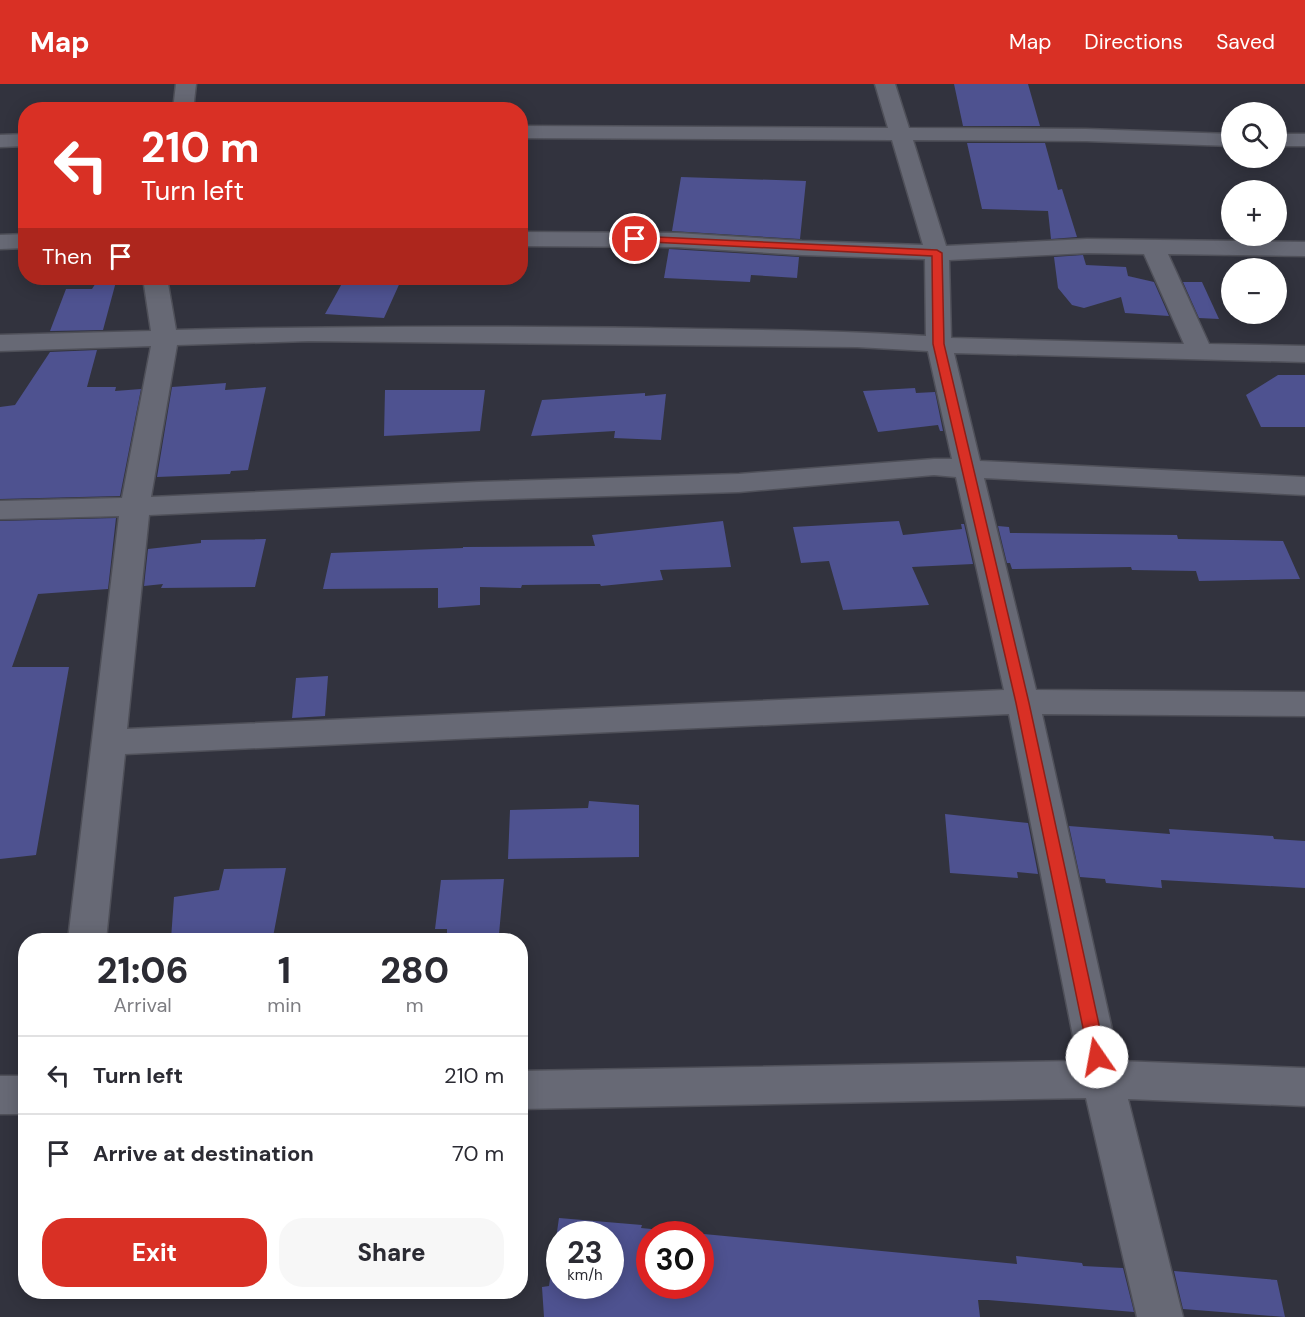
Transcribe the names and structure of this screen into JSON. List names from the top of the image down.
{
  "page": {
    "header": "Map",
    "nav": ["Map", "Directions", "Saved"],
    "map_buttons": ["+", "−"],
    "turn": ["210 m", "Turn left"],
    "then": "Then",
    "eta": [
      "21:06",
      "Arrival",
      "1",
      "min",
      "280",
      "m"
    ],
    "list": [
      {
        "name": "Turn left",
        "value": "210 m"
      },
      {
        "name": "Arrive at destination",
        "value": "70 m"
      }
    ],
    "buttons": ["Exit", "Share"],
    "speed": "23 km/h",
    "limit": "30"
  }
}
